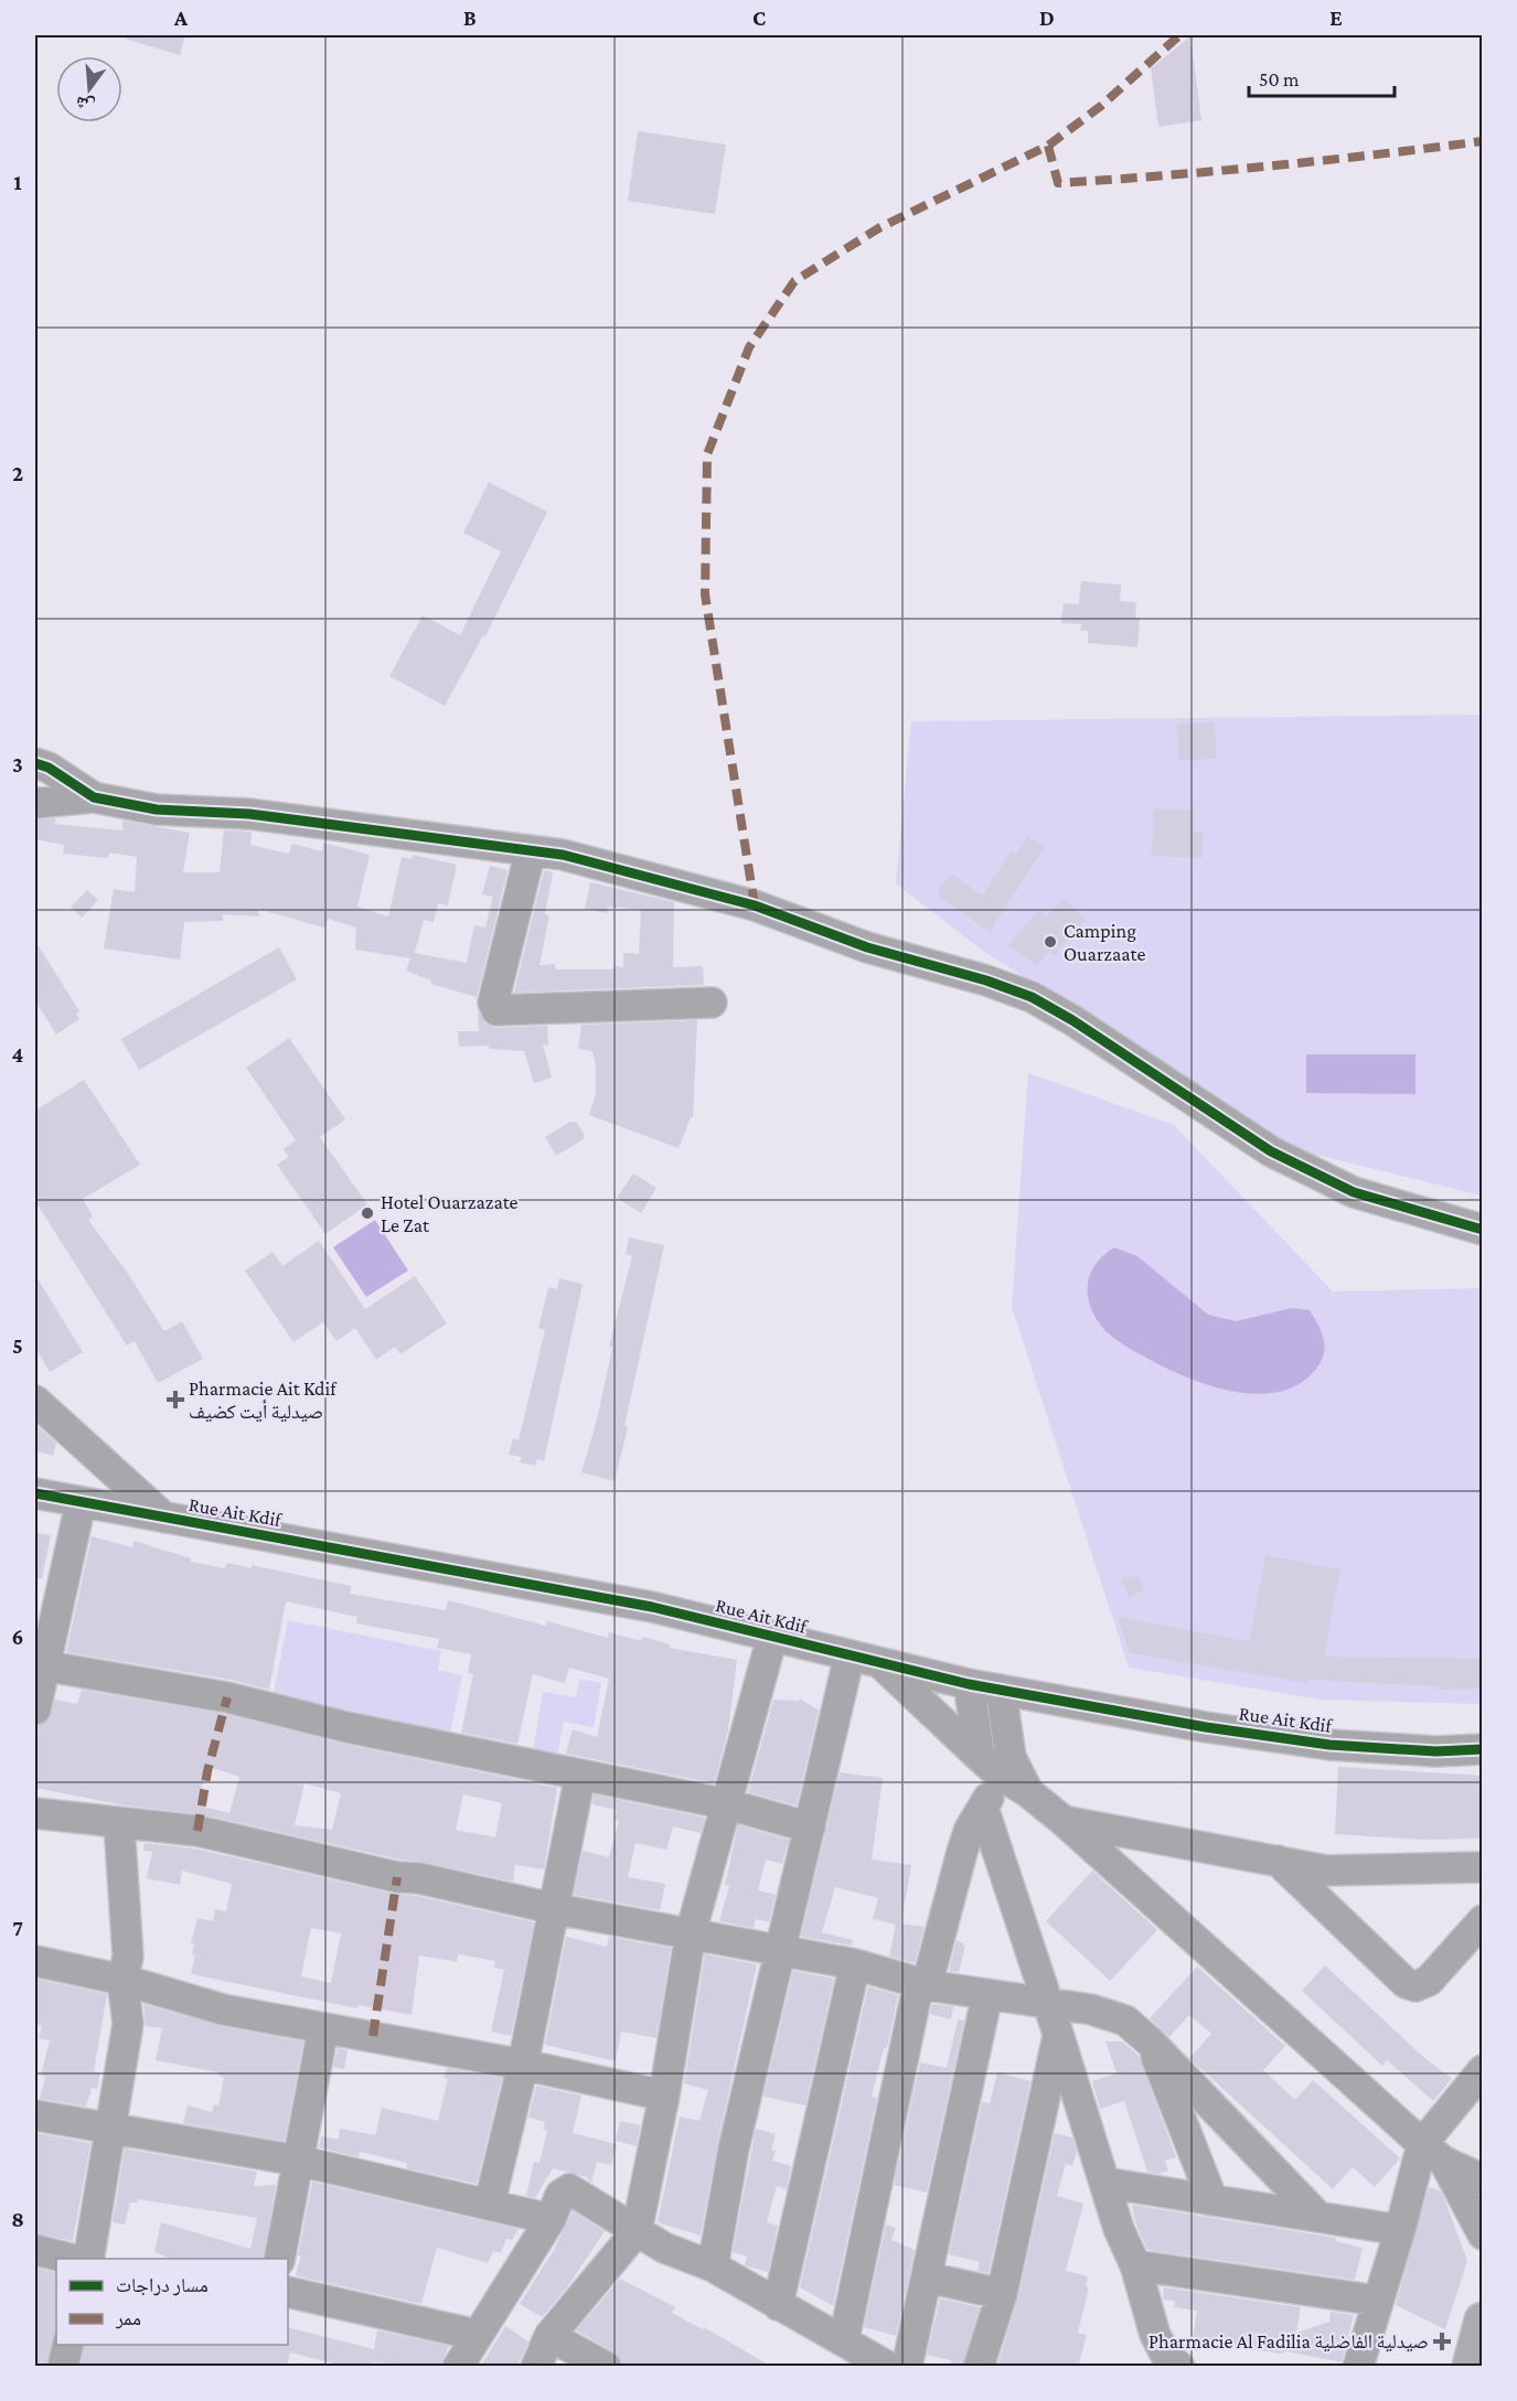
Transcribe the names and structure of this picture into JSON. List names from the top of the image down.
{
  "streets": {
    "street": ["Rue Ait Kdif"]
  },
  "places": {
    "other": ["Camping Ouarzaate", "Hotel Ouarzazate Le Zat"],
    "health": ["Pharmacie Ait Kdif صيدلية أيت كضيف", "Pharmacie Al Fadilia صيدلية الفاضلية"]
  },
  "legend": ["مسار دراجات", "ممر"],
  "scale_bar": "50 m",
  "north": "bottom",
  "grid": {
    "columns": [
      "A",
      "B",
      "C",
      "D",
      "E"
    ],
    "rows": [
      "1",
      "2",
      "3",
      "4",
      "5",
      "6",
      "7",
      "8"
    ]
  }
}
